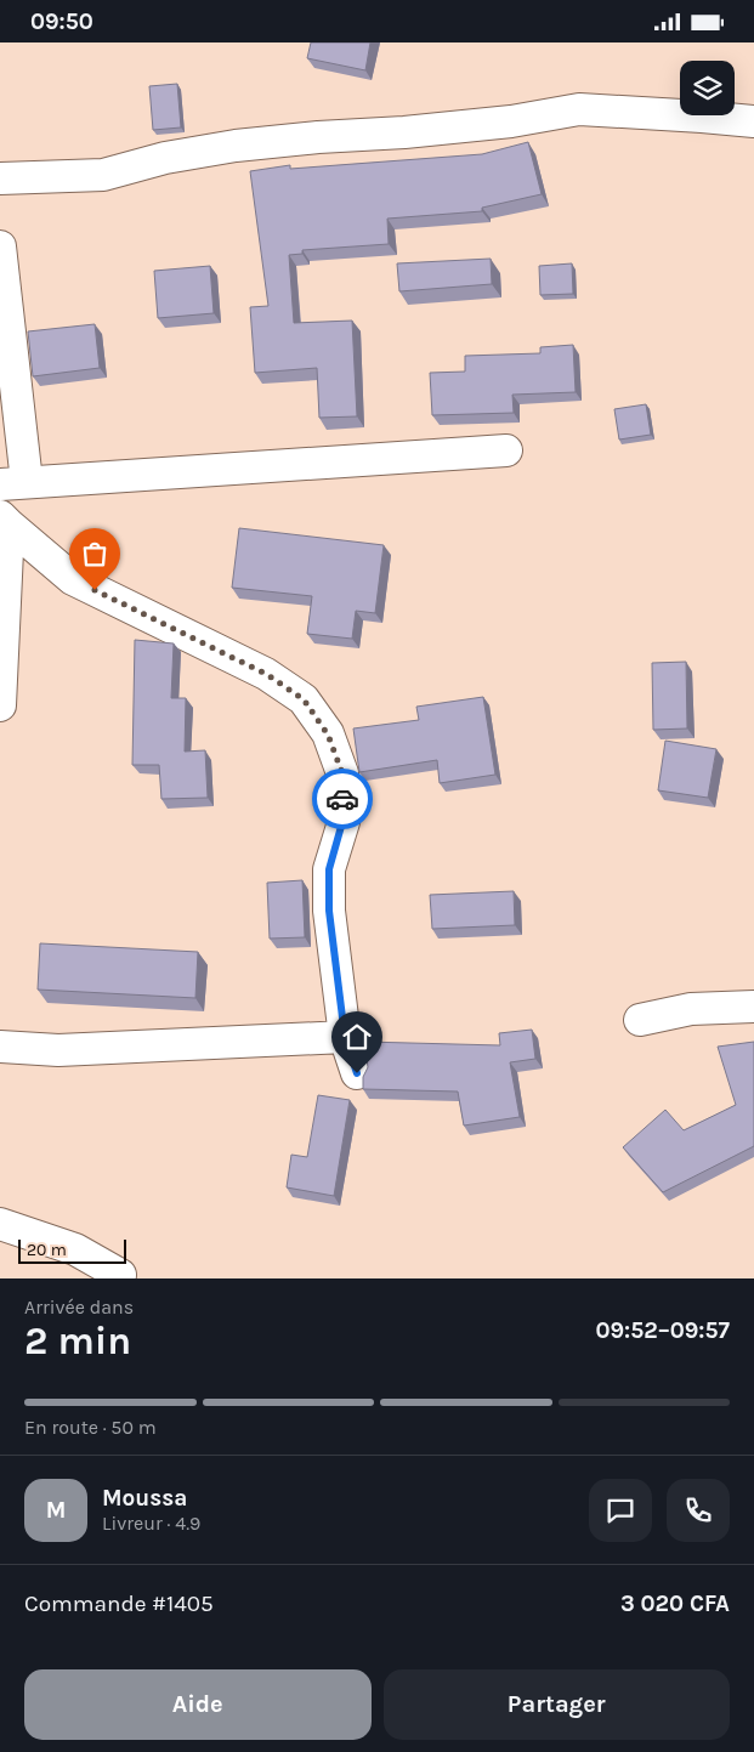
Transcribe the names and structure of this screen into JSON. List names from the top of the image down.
{
  "scale_bar": "20 m",
  "page": {
    "status": "09:50",
    "scale": "20 m",
    "heading": ["2 min", "Arrivée dans", "09:52–09:57"],
    "panel": [
      "Moussa",
      "Livreur · 4.9",
      "Commande #1405",
      "3 020 CFA"
    ],
    "bar": "En route · 50 m",
    "round": "M",
    "buttons": ["Aide", "Partager"]
  }
}
